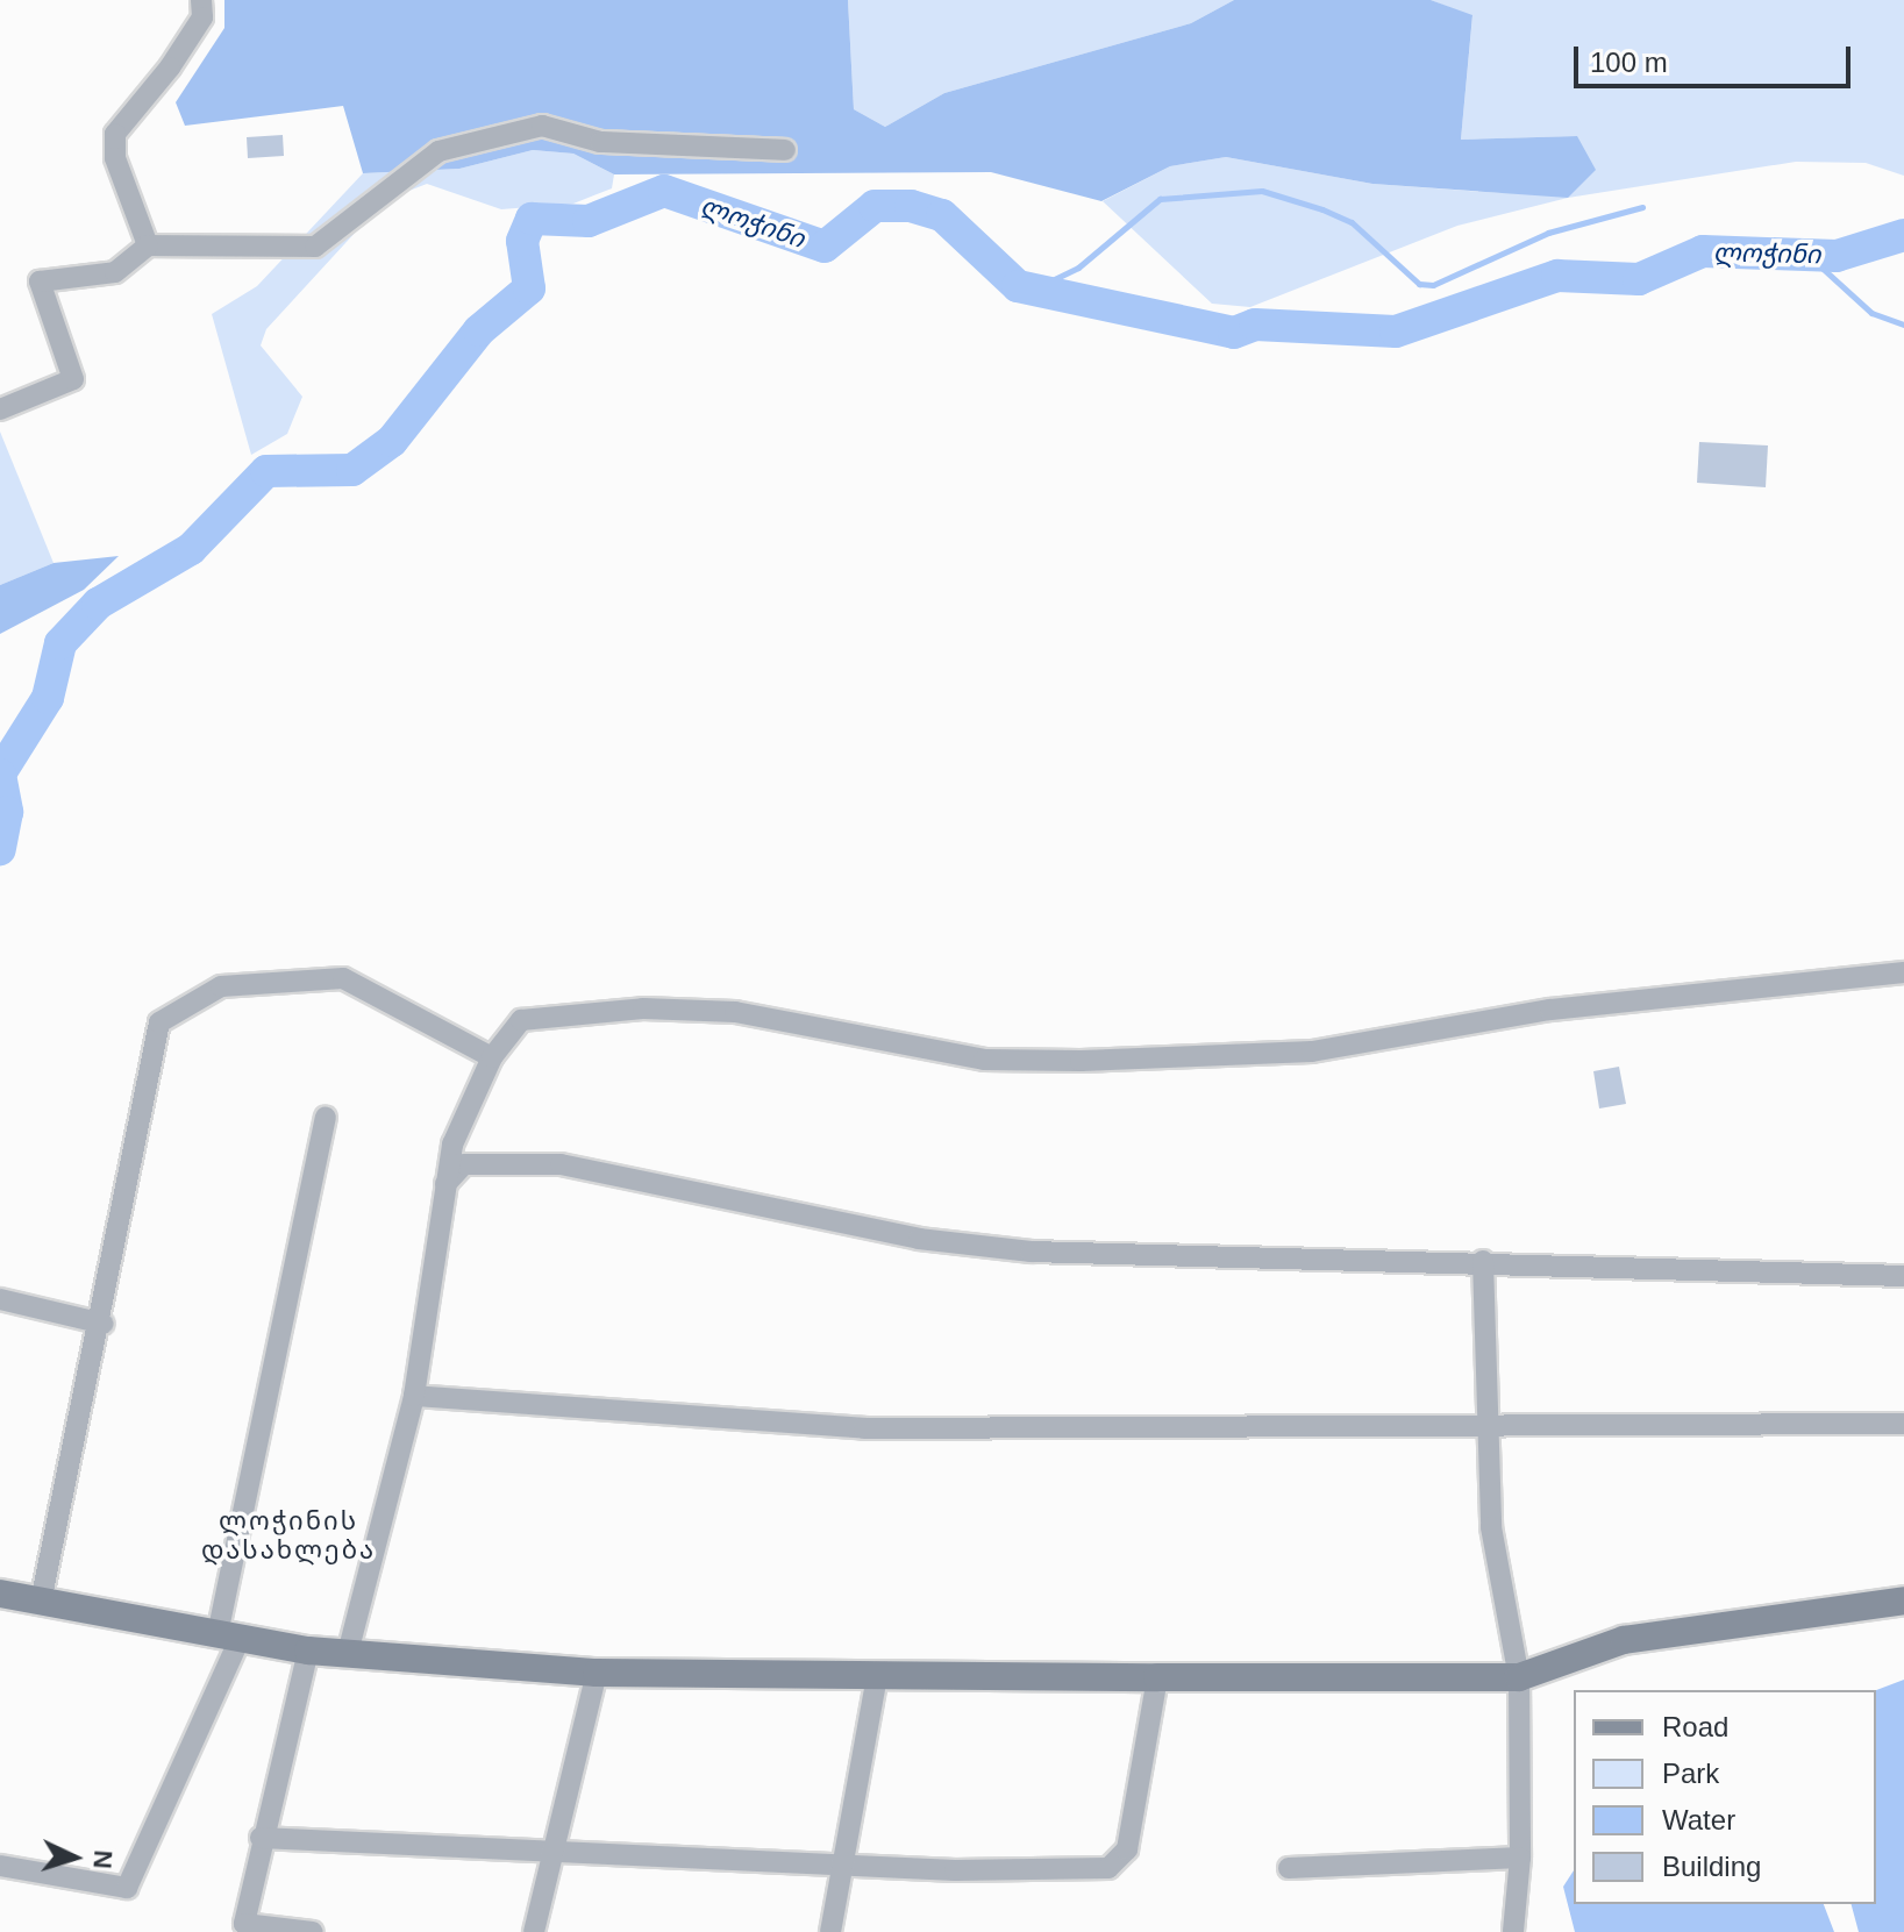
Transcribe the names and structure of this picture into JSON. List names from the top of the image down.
{
  "districts": ["ლოჭინის დასახლება"],
  "water": ["ლოჭინი"],
  "legend": [
    "Road",
    "Park",
    "Water",
    "Building"
  ],
  "scale_bar": "100 m",
  "north": "right"
}
